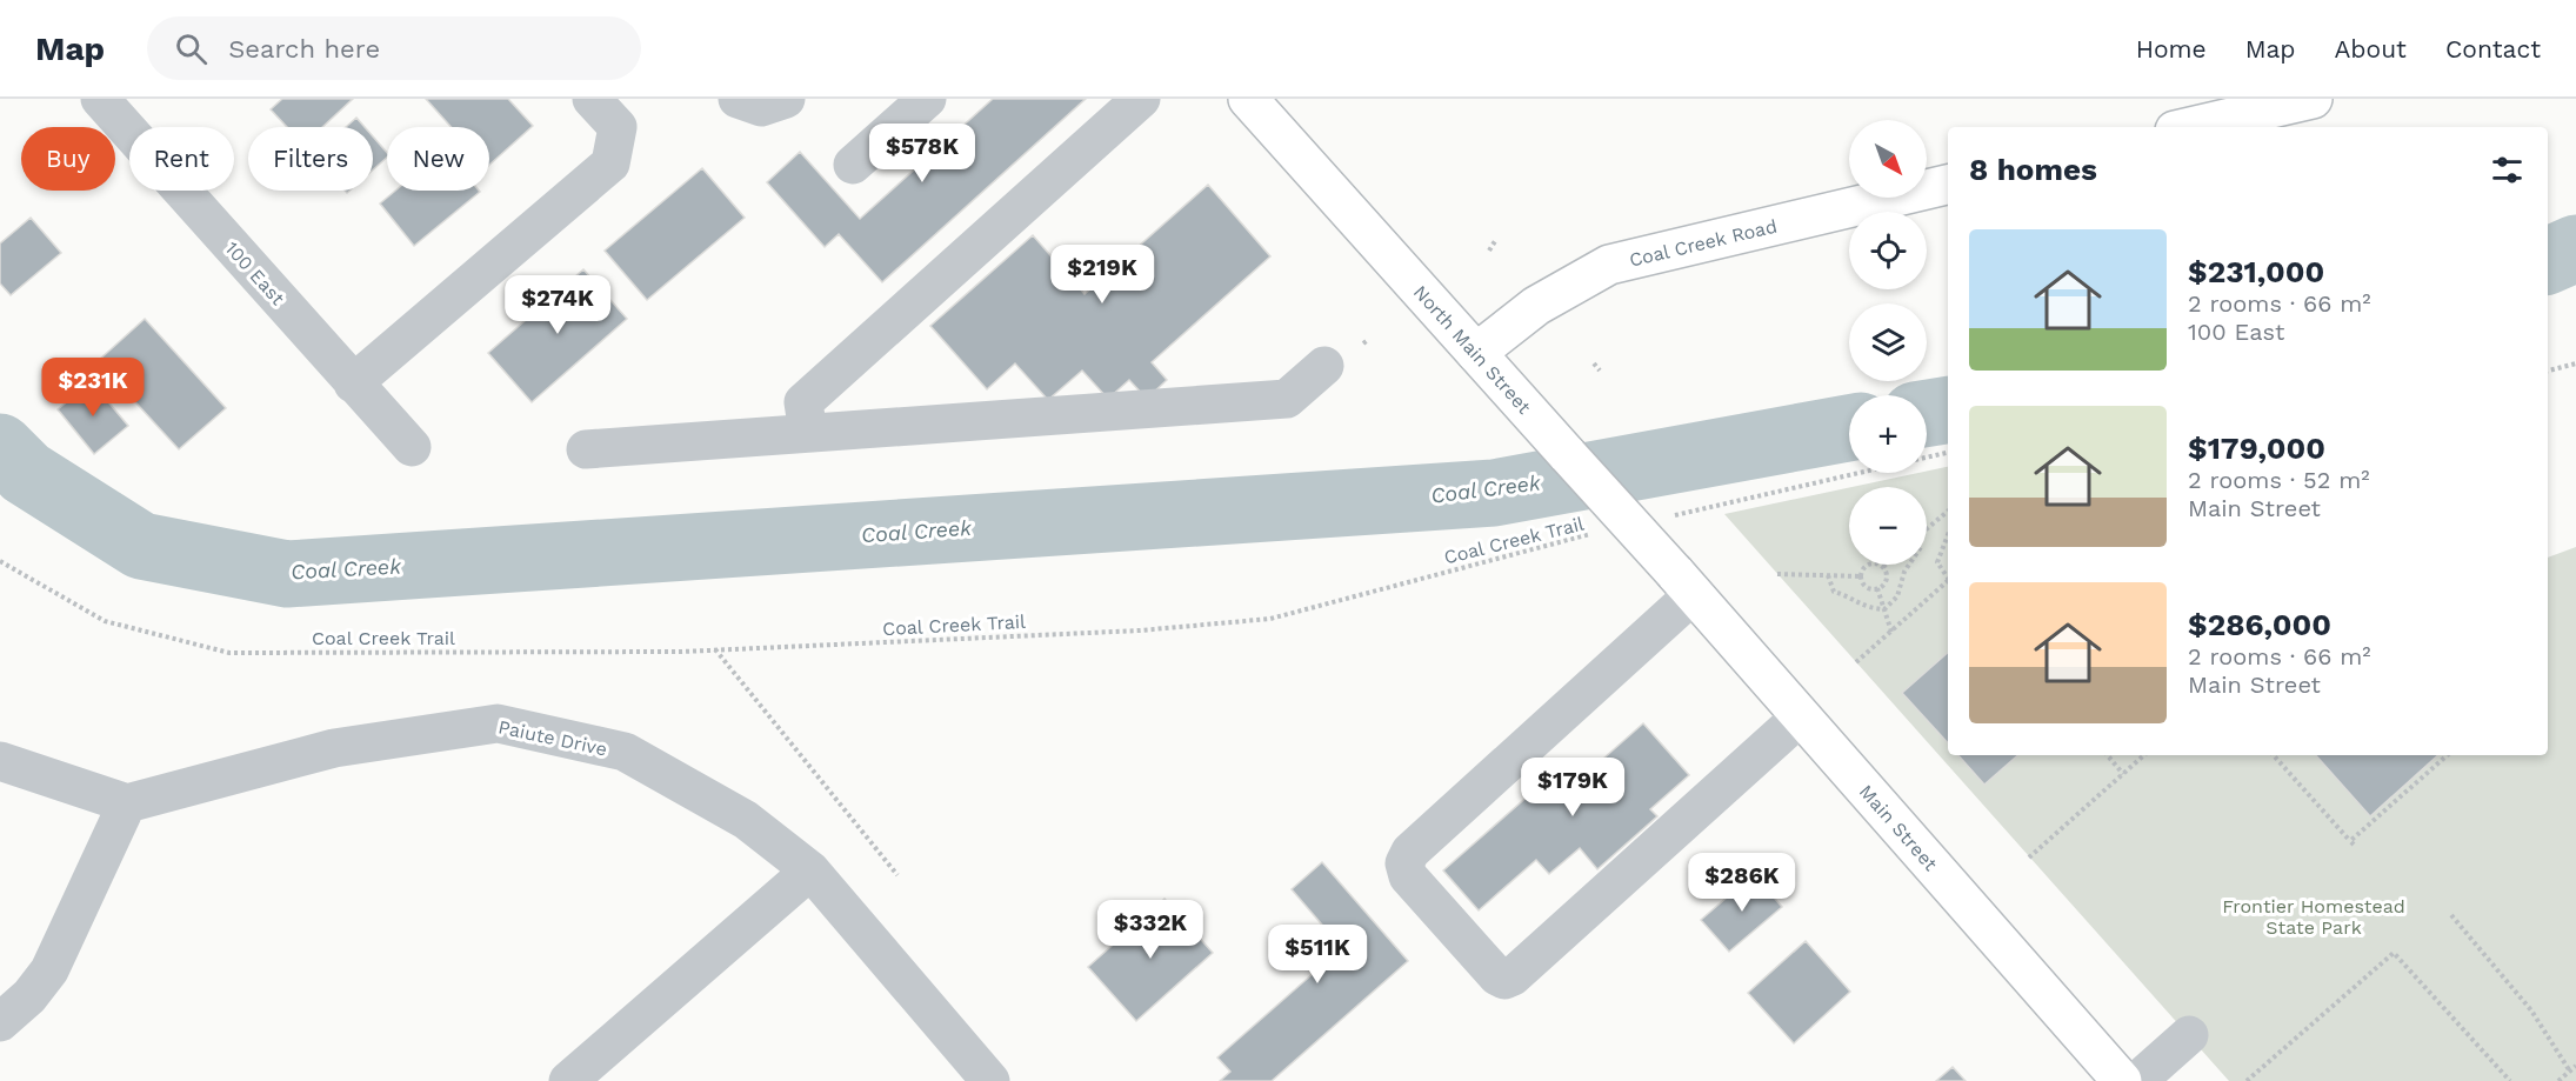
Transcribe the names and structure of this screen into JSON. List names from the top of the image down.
{
  "streets": {
    "main road": ["Coal Creek Road", "North Main Street", "Main Street"],
    "street": ["100 East", "Paiute Drive"],
    "path": ["Coal Creek Trail"]
  },
  "crossings": [
    ["Coal Creek Road", "North Main Street"],
    ["North Main Street", "Main Street"]
  ],
  "water": ["Coal Creek"],
  "parks": ["Frontier Homestead State Park"],
  "north": "bottom right",
  "page": {
    "header": "Map",
    "search": "Search here",
    "nav": [
      "Home",
      "Map",
      "About",
      "Contact"
    ],
    "map_buttons": ["+", "−"],
    "price": [
      "$578K",
      "$219K",
      "$274K",
      "$231K",
      "$179K",
      "$286K",
      "$332K",
      "$511K"
    ],
    "chip": [
      "Buy",
      "Rent",
      "Filters",
      "New"
    ],
    "heading": "8 homes",
    "list": [
      {
        "name": "$231,000",
        "note": "2 rooms · 66 m² · 100 East"
      },
      {
        "name": "$179,000",
        "note": "2 rooms · 52 m² · Main Street"
      },
      {
        "name": "$286,000",
        "note": "2 rooms · 66 m² · Main Street"
      }
    ]
  }
}
